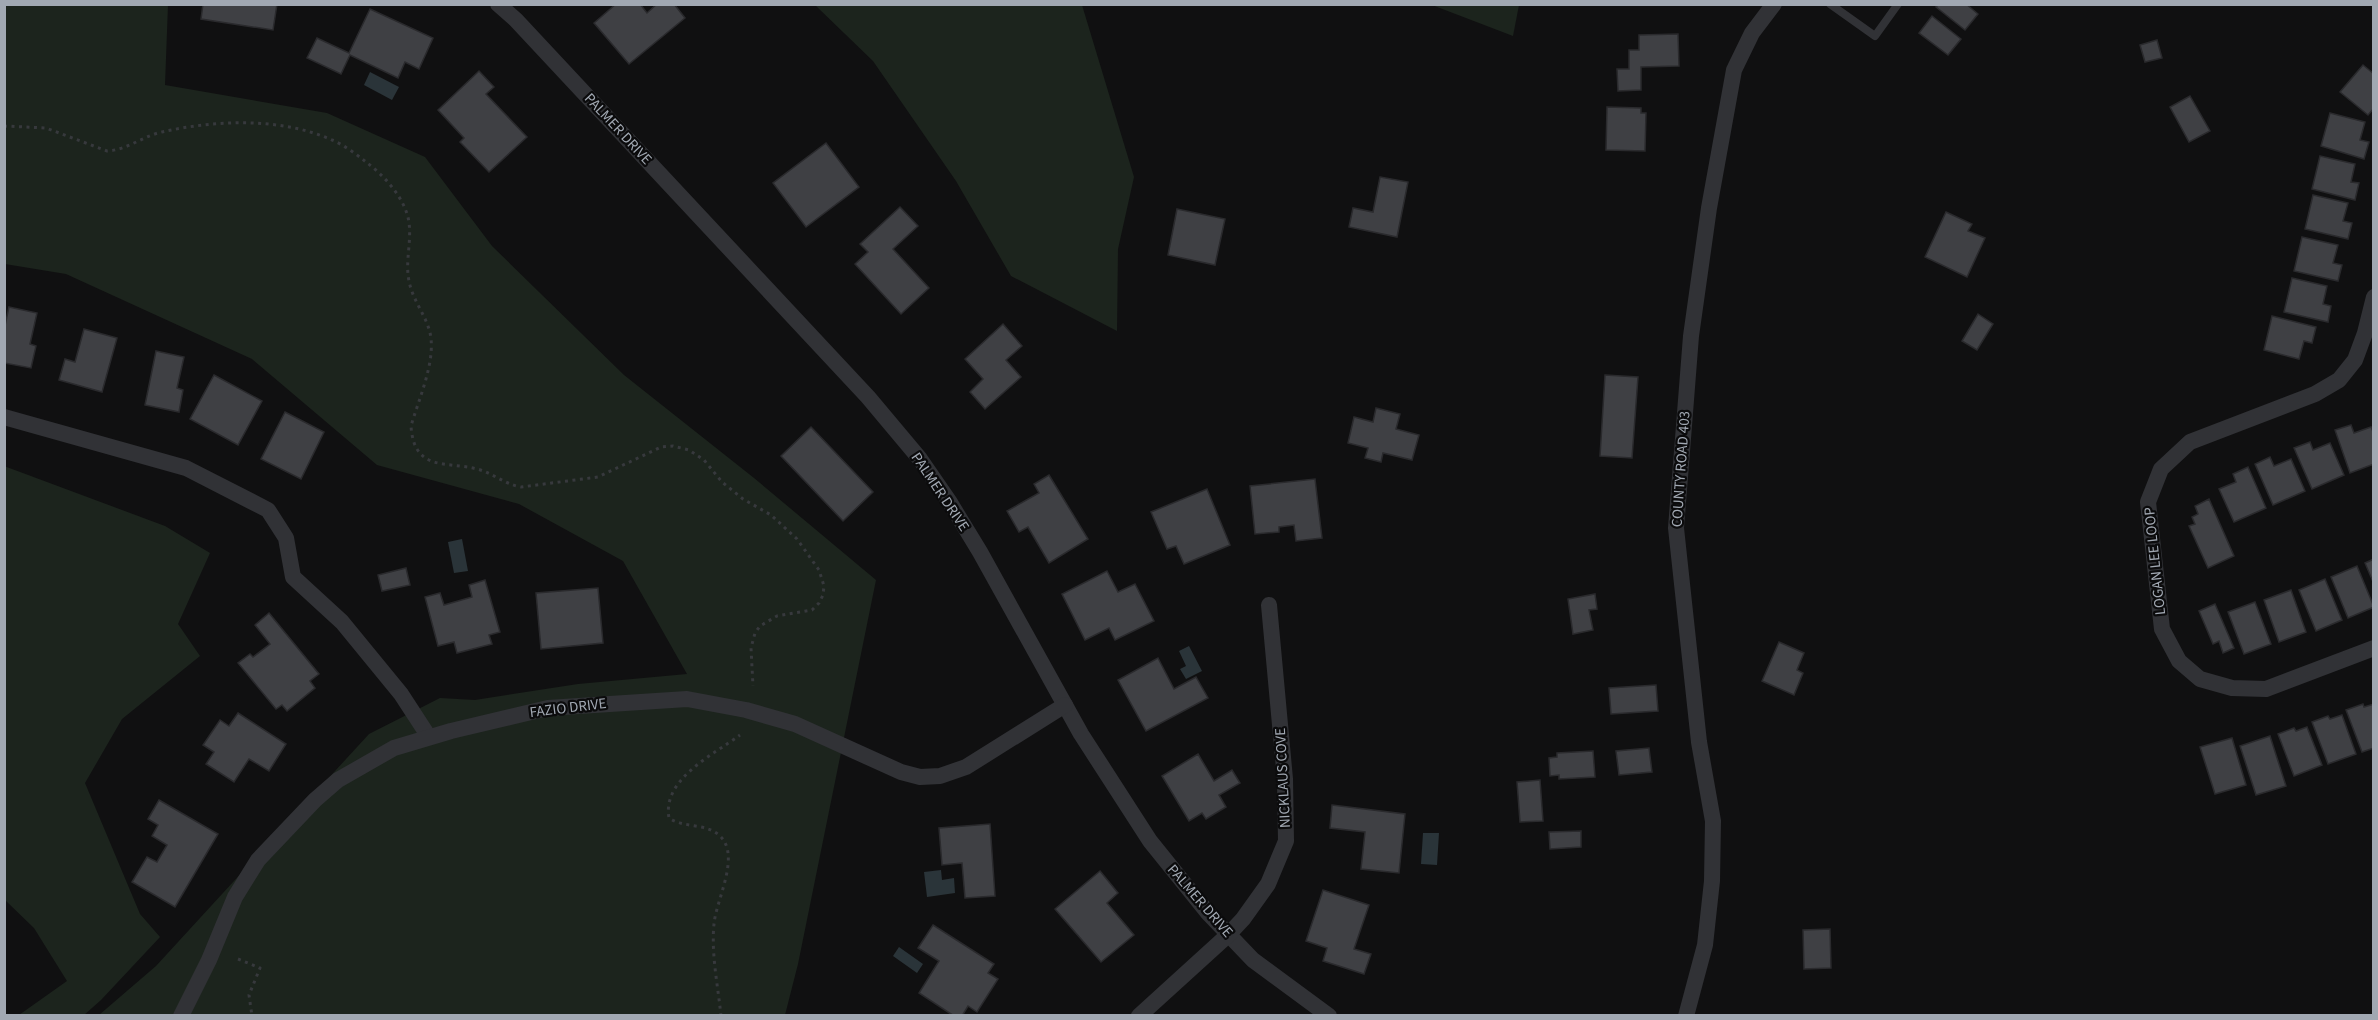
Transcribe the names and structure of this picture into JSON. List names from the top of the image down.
{
  "streets": {
    "street": [
      "PALMER DRIVE",
      "COUNTY ROAD 403",
      "LOGAN LEE LOOP",
      "FAZIO DRIVE",
      "NICKLAUS COVE"
    ]
  },
  "crossings": [
    ["PALMER DRIVE", "FAZIO DRIVE"],
    ["PALMER DRIVE", "NICKLAUS COVE"]
  ]
}
